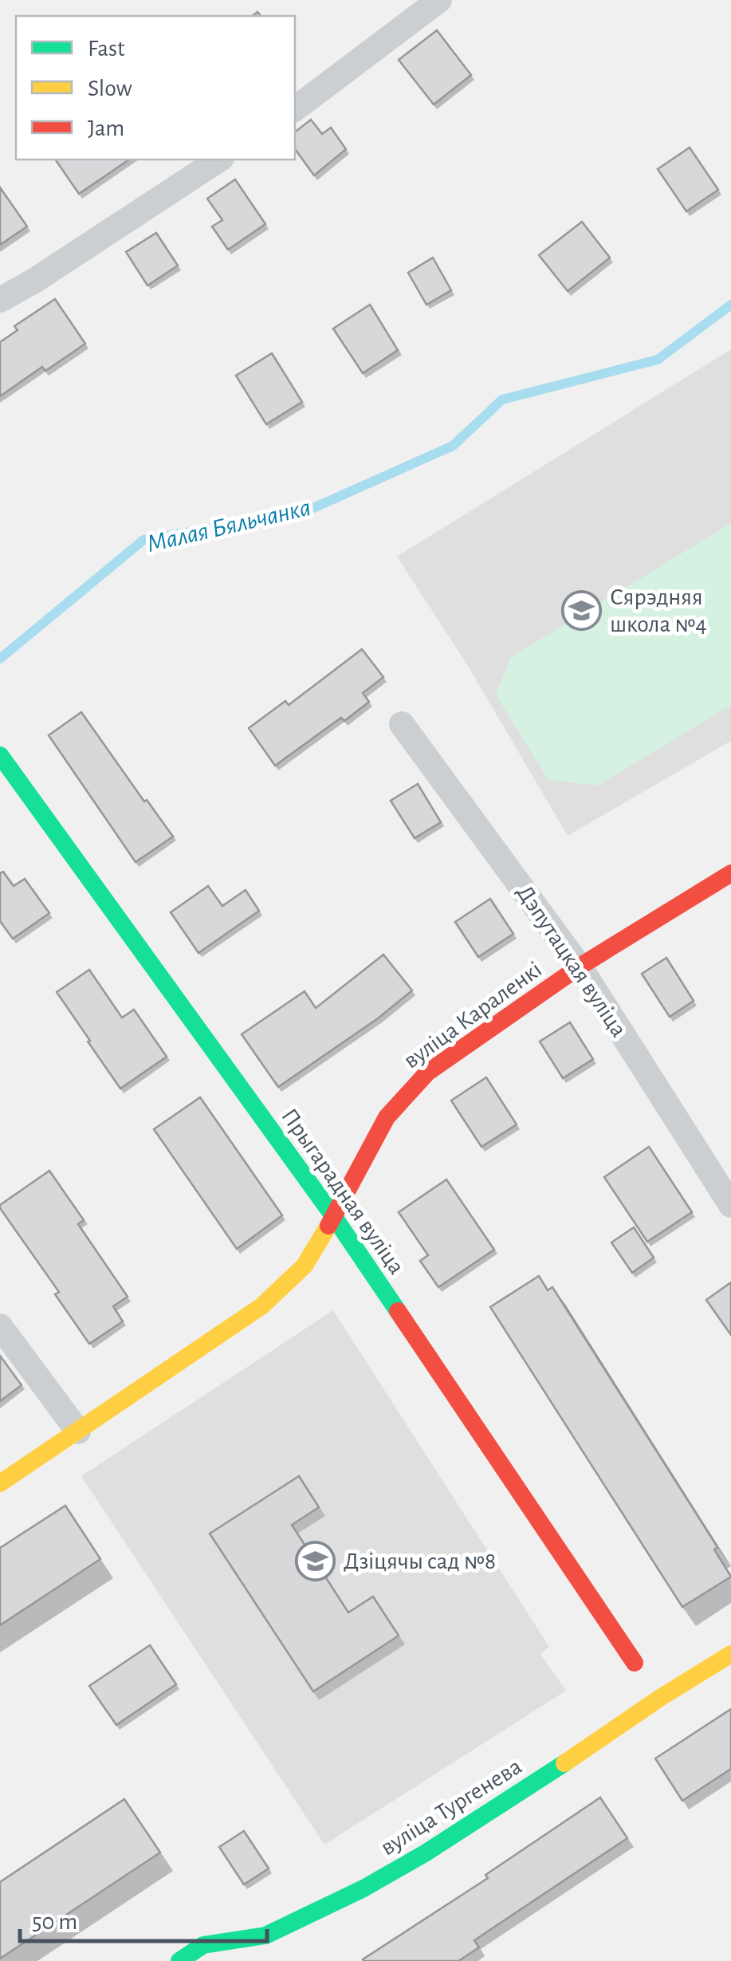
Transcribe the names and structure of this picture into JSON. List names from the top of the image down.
{
  "streets": {
    "street": [
      "Дэпутацкая вуліца",
      "вуліца Караленкі",
      "Прыгарадная вуліца",
      "вуліца Тургенева"
    ]
  },
  "crossings": [
    ["Дэпутацкая вуліца", "вуліца Караленкі"],
    ["вуліца Караленкі", "Прыгарадная вуліца"]
  ],
  "water": ["Малая Бяльчанка"],
  "places": {
    "school or university": ["Сярэдняя школа №4", "Дзіцячы сад №8"]
  },
  "legend": ["Fast", "Slow", "Jam"],
  "scale_bar": "50 m"
}
